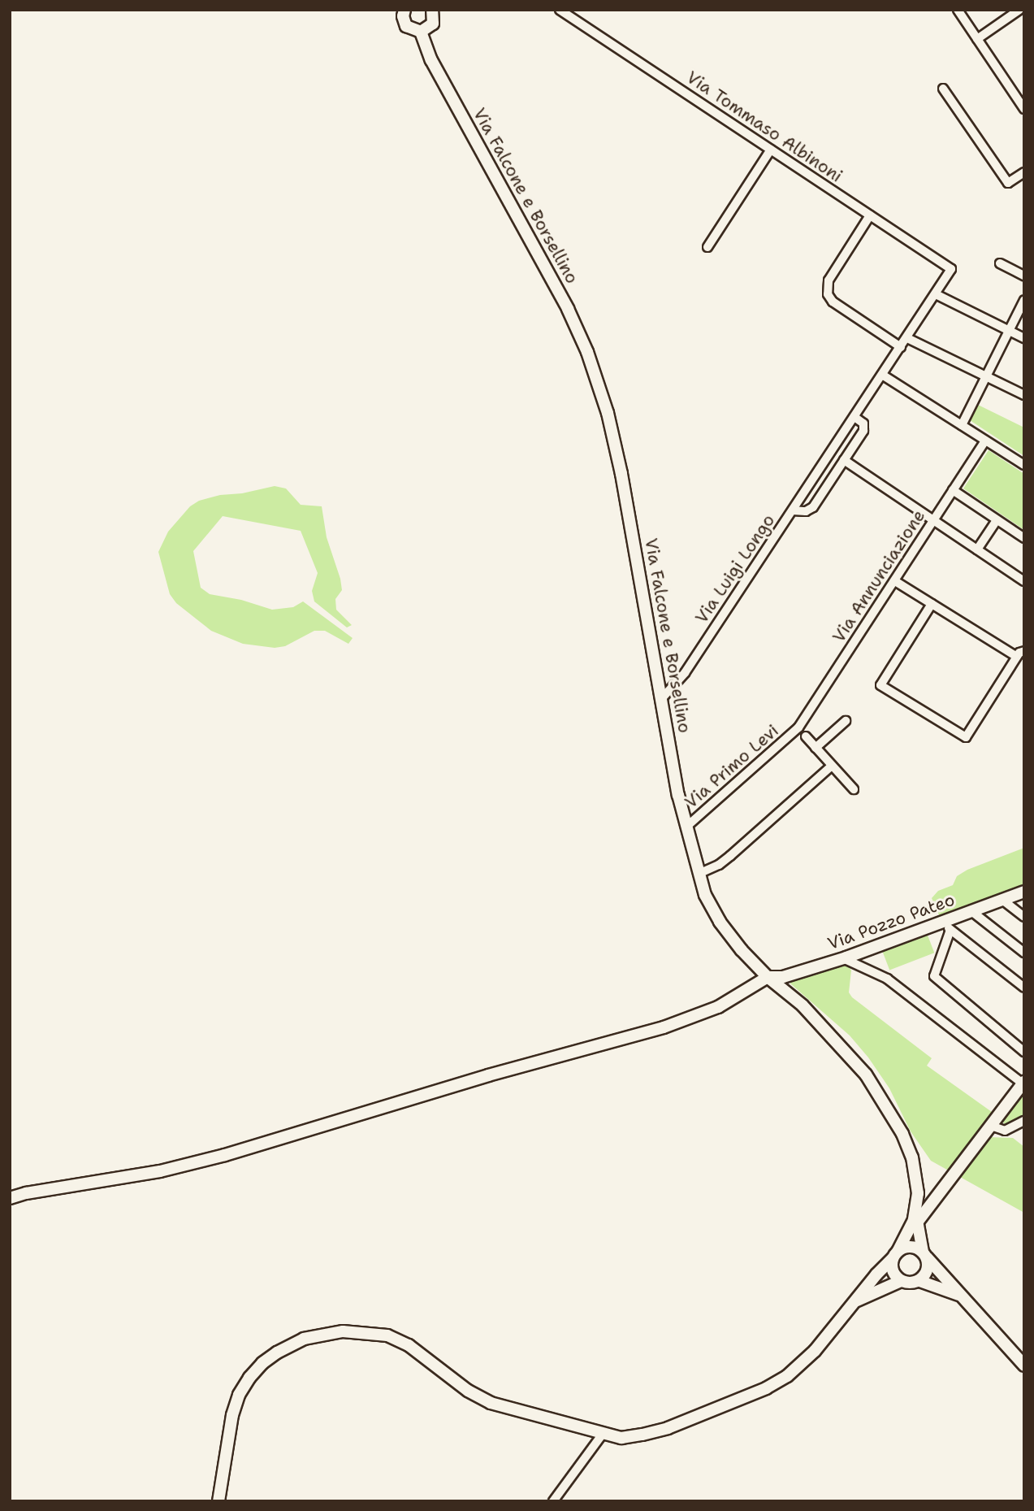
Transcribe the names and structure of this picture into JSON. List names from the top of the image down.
{
  "streets": {
    "street": [
      "Via Tommaso Albinoni",
      "Via Falcone e Borsellino",
      "Via Luigi Longo",
      "Via Annunciazione",
      "Via Primo Levi",
      "Via Pozzo Pateo"
    ]
  },
  "crossings": [
    ["Via Tommaso Albinoni", "Via Luigi Longo"],
    ["Via Falcone e Borsellino", "Via Luigi Longo"],
    ["Via Falcone e Borsellino", "Via Primo Levi"],
    ["Via Falcone e Borsellino", "Via Pozzo Pateo"],
    ["Via Annunciazione", "Via Primo Levi"]
  ]
}
